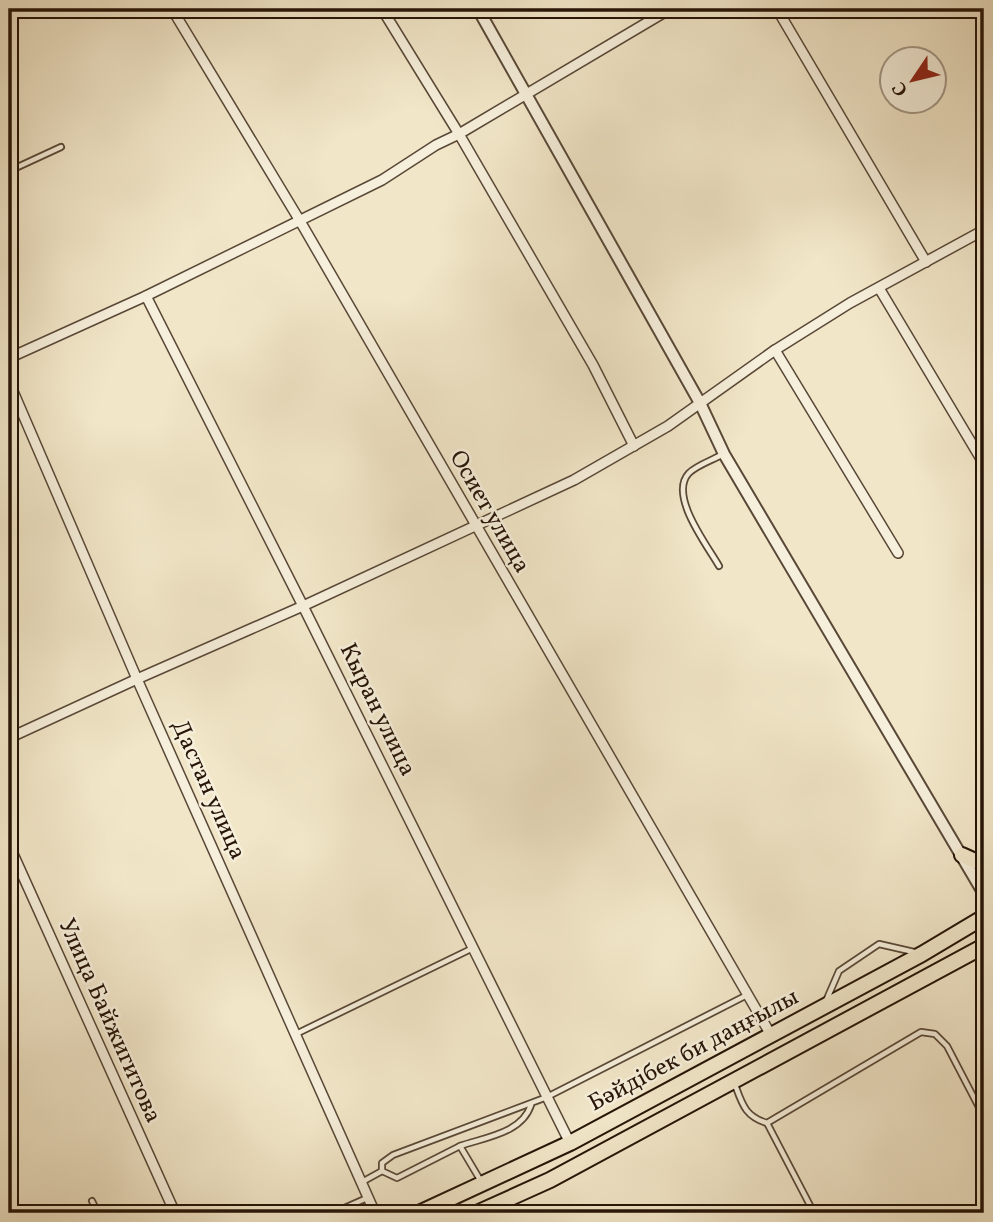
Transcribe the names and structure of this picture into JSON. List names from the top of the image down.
{
  "streets": {
    "main road": ["Бәйдібек би даңғылы"],
    "street": [
      "Осиет улица",
      "Кыран улица",
      "Дастан улица",
      "Улица Байжигитова"
    ]
  },
  "crossings": [
    ["Осиет улица", "Бәйдібек би даңғылы"],
    ["Кыран улица", "Бәйдібек би даңғылы"]
  ],
  "north": "bottom left"
}
